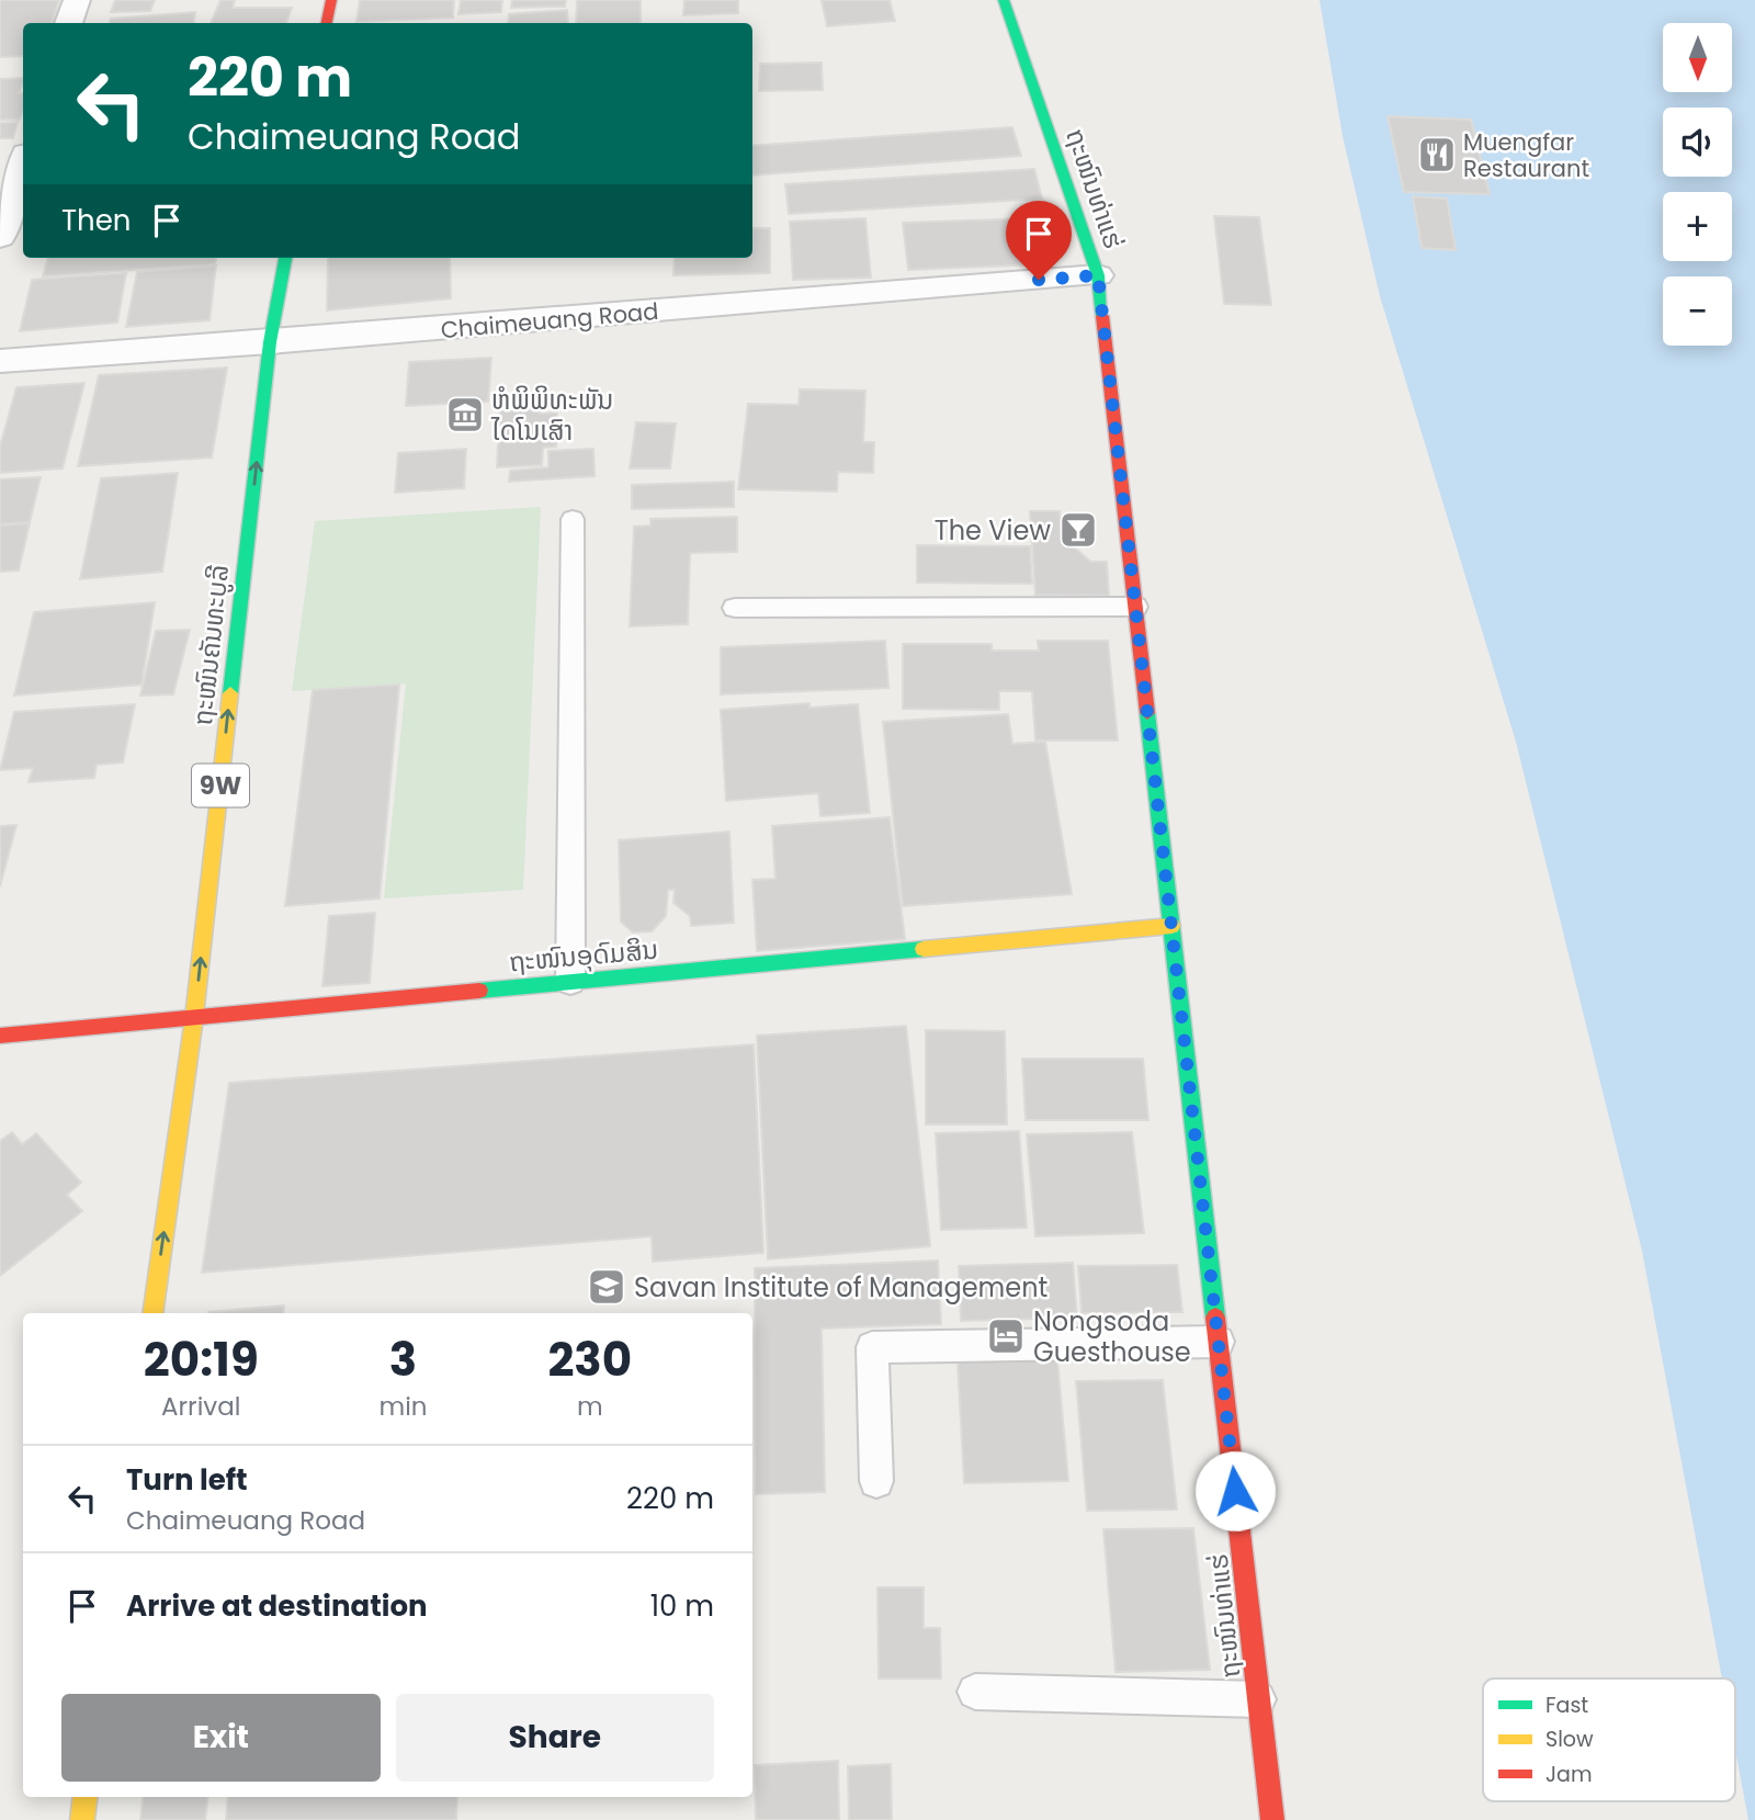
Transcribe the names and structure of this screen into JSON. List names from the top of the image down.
{
  "streets": {
    "street": [
      "ຖະໜົນທ່າແຮ່",
      "Chaimeuang Road",
      "ຖະໜົນຄັນທະບູລີ",
      "9W",
      "ຖະໜົນອຸດົມສິນ"
    ]
  },
  "crossings": [
    ["ຖະໜົນທ່າແຮ່", "Chaimeuang Road"],
    ["ຖະໜົນທ່າແຮ່", "ຖະໜົນອຸດົມສິນ"],
    ["Chaimeuang Road", "ຖະໜົນຄັນທະບູລີ"],
    ["ຖະໜົນຄັນທະບູລີ", "ຖະໜົນອຸດົມສິນ"]
  ],
  "one_way": ["ຖະໜົນຄັນທະບູລີ"],
  "places": {
    "restaurant": ["Muengfar Restaurant"],
    "museum": ["ຫໍພິພິທະພັນ ໄດໂນເສົາ"],
    "bar": ["The View"],
    "school or university": ["Savan Institute of Management"],
    "hotel": ["Nongsoda Guesthouse"]
  },
  "legend": ["Fast", "Slow", "Jam"],
  "north": "bottom",
  "page": {
    "map_buttons": ["+", "−"],
    "turn": ["220 m", "Chaimeuang Road"],
    "then": "Then",
    "eta": [
      "20:19",
      "Arrival",
      "3",
      "min",
      "230",
      "m"
    ],
    "list": [
      {
        "name": "Turn left",
        "note": "Chaimeuang Road",
        "value": "220 m"
      },
      {
        "name": "Arrive at destination",
        "value": "10 m"
      }
    ],
    "buttons": ["Exit", "Share"]
  }
}
